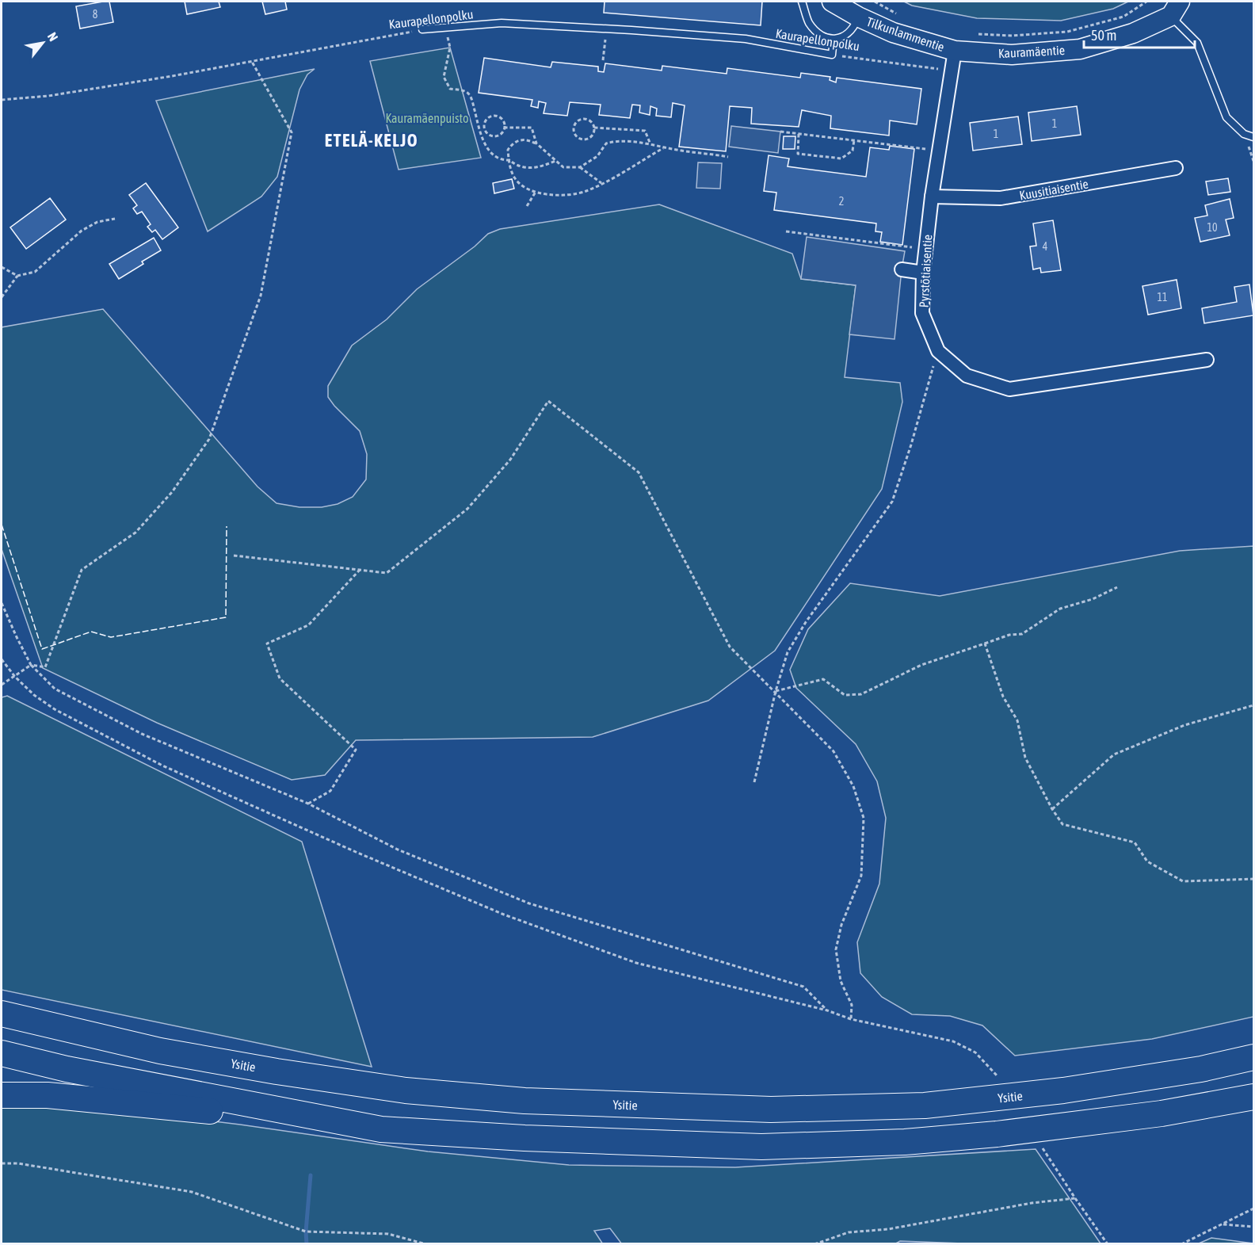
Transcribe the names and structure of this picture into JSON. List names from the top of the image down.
{
  "streets": {
    "highway": ["Ysitie"],
    "street": [
      "Tilkunlammentie",
      "Kauramäentie",
      "Kuusitiaisentie",
      "Pyrstötiaisentie"
    ],
    "lane": ["Kaurapellonpolku"]
  },
  "crossings": [
    ["Kaurapellonpolku", "Pyrstötiaisentie"],
    ["Tilkunlammentie", "Kauramäentie"],
    ["Tilkunlammentie", "Pyrstötiaisentie"],
    ["Kauramäentie", "Pyrstötiaisentie"],
    ["Kuusitiaisentie", "Pyrstötiaisentie"]
  ],
  "districts": ["ETELÄ-KELJO"],
  "parks": ["Kauramäenpuisto"],
  "house_numbers": [
    "8",
    "1",
    "1",
    "2",
    "10",
    "4",
    "11"
  ],
  "scale_bar": "50 m",
  "north": "top right"
}
